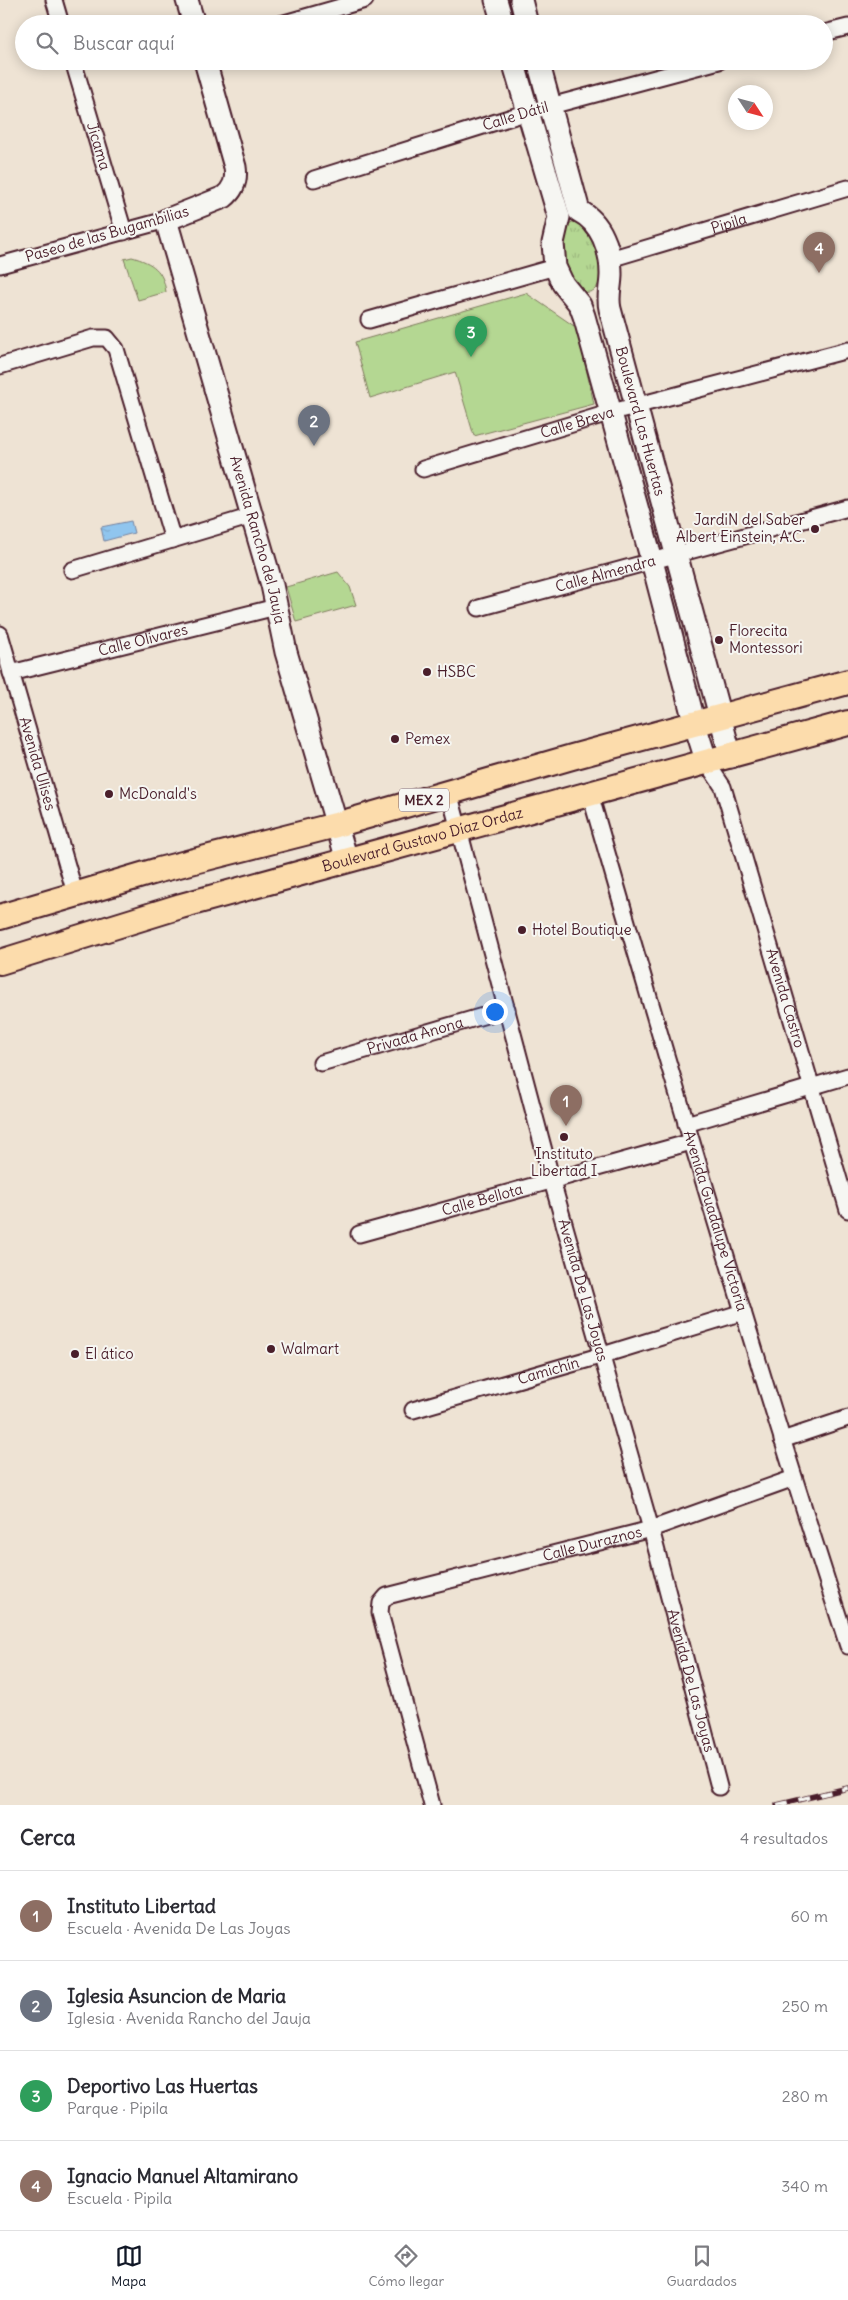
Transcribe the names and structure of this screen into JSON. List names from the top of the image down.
{
  "streets": {
    "main road": [
      "Paseo de las Bugambilias",
      "Boulevard Las Huertas",
      "Avenida Rancho del Jauja",
      "MEX 2",
      "Boulevard Gustavo Díaz Ordaz"
    ],
    "street": [
      "Calle Dátil",
      "Jicama",
      "Pipila",
      "Calle Breva",
      "Calle Almendra",
      "Calle Olivares",
      "Avenida Ulises",
      "Avenida Castro",
      "Privada Anona",
      "Calle Bellota",
      "Avenida Guadalupe Victoria",
      "Avenida De Las Joyas",
      "Camichín",
      "Calle Duraznos"
    ]
  },
  "crossings": [
    ["Calle Dátil", "Boulevard Las Huertas"],
    ["Jicama", "Paseo de las Bugambilias"],
    ["Pipila", "Boulevard Las Huertas"],
    ["Paseo de las Bugambilias", "Avenida Rancho del Jauja"],
    ["Boulevard Las Huertas", "Calle Breva"],
    ["Boulevard Las Huertas", "Calle Almendra"],
    ["Boulevard Las Huertas", "MEX 2"],
    ["Boulevard Las Huertas", "Boulevard Gustavo Díaz Ordaz"],
    ["Boulevard Las Huertas", "Avenida Castro"],
    ["Avenida Rancho del Jauja", "Calle Olivares"],
    ["Avenida Rancho del Jauja", "MEX 2"],
    ["Avenida Rancho del Jauja", "Boulevard Gustavo Díaz Ordaz"],
    ["Calle Olivares", "Avenida Ulises"],
    ["Avenida Ulises", "MEX 2"],
    ["MEX 2", "Avenida De Las Joyas"],
    ["Boulevard Gustavo Díaz Ordaz", "Avenida Castro"],
    ["Boulevard Gustavo Díaz Ordaz", "Avenida Guadalupe Victoria"],
    ["Boulevard Gustavo Díaz Ordaz", "Avenida De Las Joyas"],
    ["Privada Anona", "Avenida De Las Joyas"],
    ["Calle Bellota", "Avenida Guadalupe Victoria"],
    ["Calle Bellota", "Avenida De Las Joyas"],
    ["Avenida Guadalupe Victoria", "Camichín"],
    ["Avenida Guadalupe Victoria", "Calle Duraznos"],
    ["Avenida De Las Joyas", "Camichín"],
    ["Avenida De Las Joyas", "Calle Duraznos"]
  ],
  "places": [
    "JardiN del Saber Albert Einstein, A.C.",
    "Florecita Montessori",
    "HSBC",
    "Pemex",
    "McDonald's",
    "Hotel Boutique",
    "Instituto Libertad I",
    "Walmart",
    "El ático"
  ],
  "north": "bottom right",
  "page": {
    "search": "Buscar aquí",
    "pins": [
      "4",
      "3",
      "2",
      "1"
    ],
    "heading": ["Cerca", "4 resultados"],
    "list": [
      {
        "mark": "1",
        "name": "Instituto Libertad",
        "note": "Escuela · Avenida De Las Joyas",
        "value": "60 m"
      },
      {
        "mark": "2",
        "name": "Iglesia Asuncion de Maria",
        "note": "Iglesia · Avenida Rancho del Jauja",
        "value": "250 m"
      },
      {
        "mark": "3",
        "name": "Deportivo Las Huertas",
        "note": "Parque · Pipila",
        "value": "280 m"
      },
      {
        "mark": "4",
        "name": "Ignacio Manuel Altamirano",
        "note": "Escuela · Pipila",
        "value": "340 m"
      }
    ],
    "nav": ["Mapa", "Cómo llegar", "Guardados"]
  }
}
